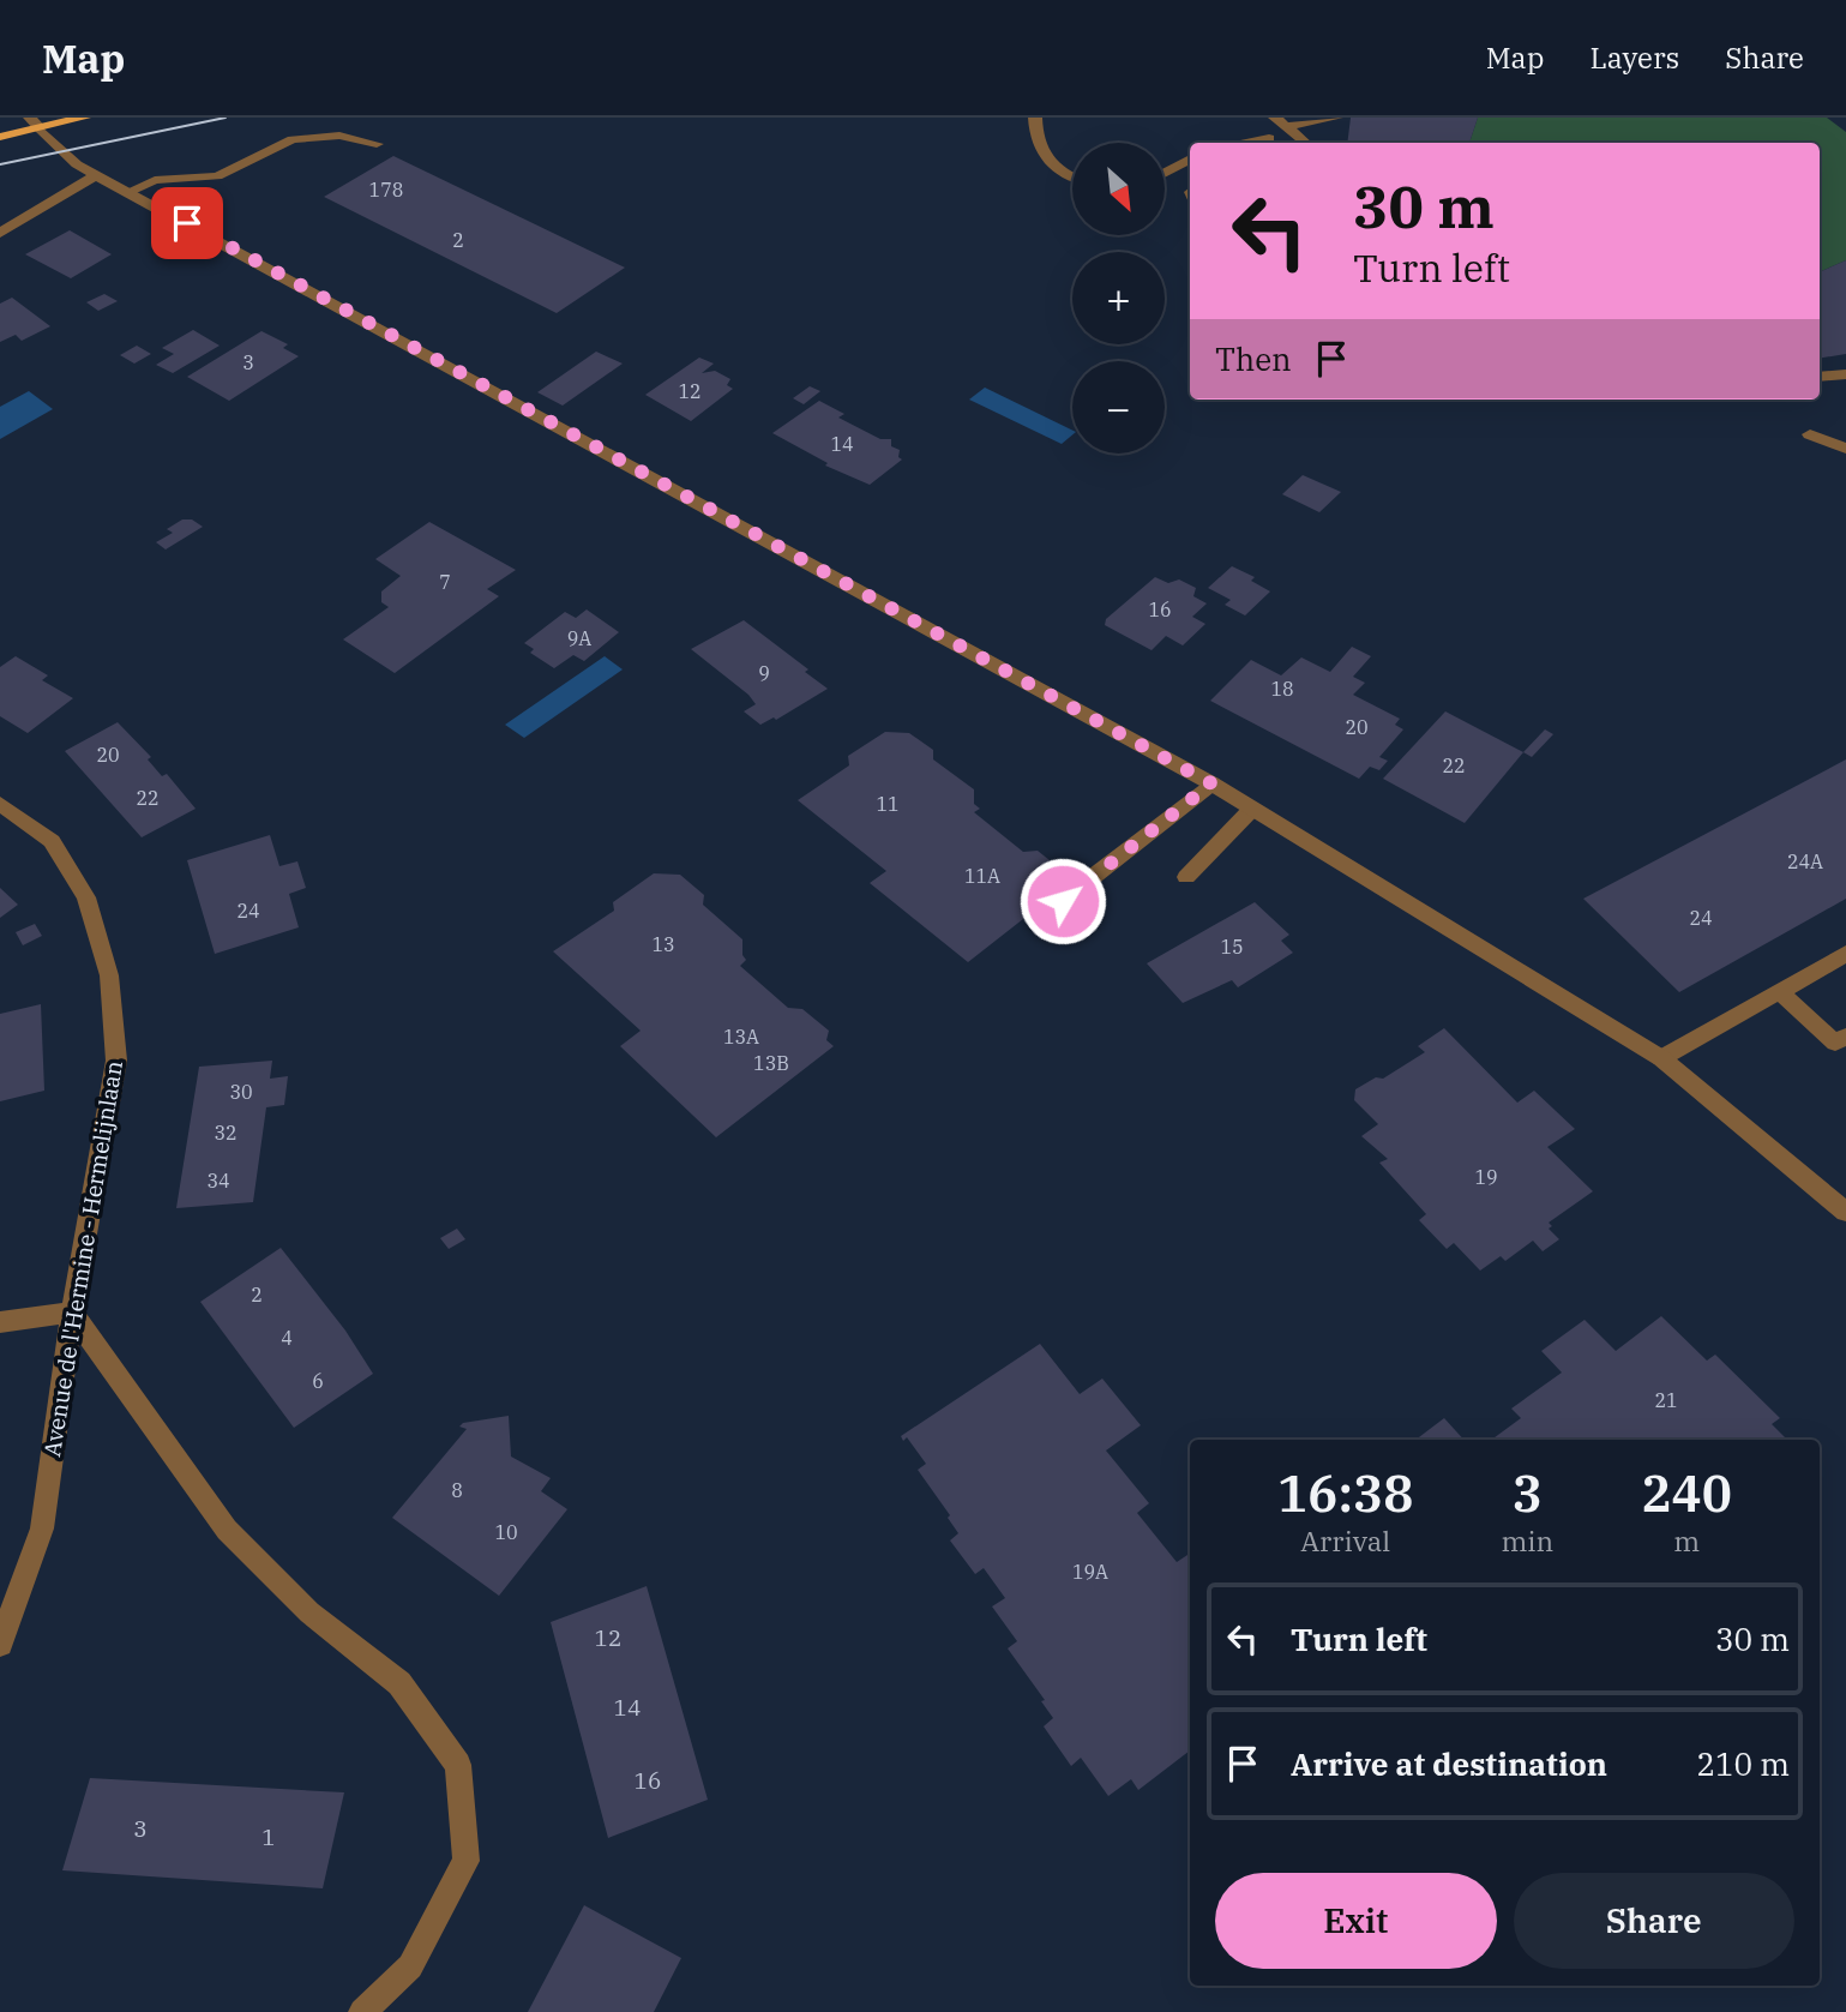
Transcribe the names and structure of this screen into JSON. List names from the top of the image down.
{
  "streets": {
    "street": ["Avenue de l'Hermine - Hermelijnlaan"]
  },
  "house_numbers": [
    "178",
    "2",
    "3",
    "12",
    "14",
    "7",
    "16",
    "9A",
    "9",
    "18",
    "20",
    "20",
    "22",
    "22",
    "11",
    "24A",
    "11A",
    "24",
    "24",
    "13",
    "15",
    "13A",
    "13B",
    "30",
    "32",
    "19",
    "34",
    "2",
    "4",
    "6",
    "21",
    "8",
    "10",
    "19A",
    "12",
    "14",
    "16",
    "3",
    "1"
  ],
  "north": "bottom right",
  "page": {
    "header": "Map",
    "nav": ["Map", "Layers", "Share"],
    "map_buttons": ["+", "−"],
    "turn": ["30 m", "Turn left"],
    "then": "Then",
    "eta": [
      "16:38",
      "Arrival",
      "3",
      "min",
      "240",
      "m"
    ],
    "list": [
      {
        "name": "Turn left",
        "value": "30 m"
      },
      {
        "name": "Arrive at destination",
        "value": "210 m"
      }
    ],
    "buttons": ["Exit", "Share"]
  }
}
